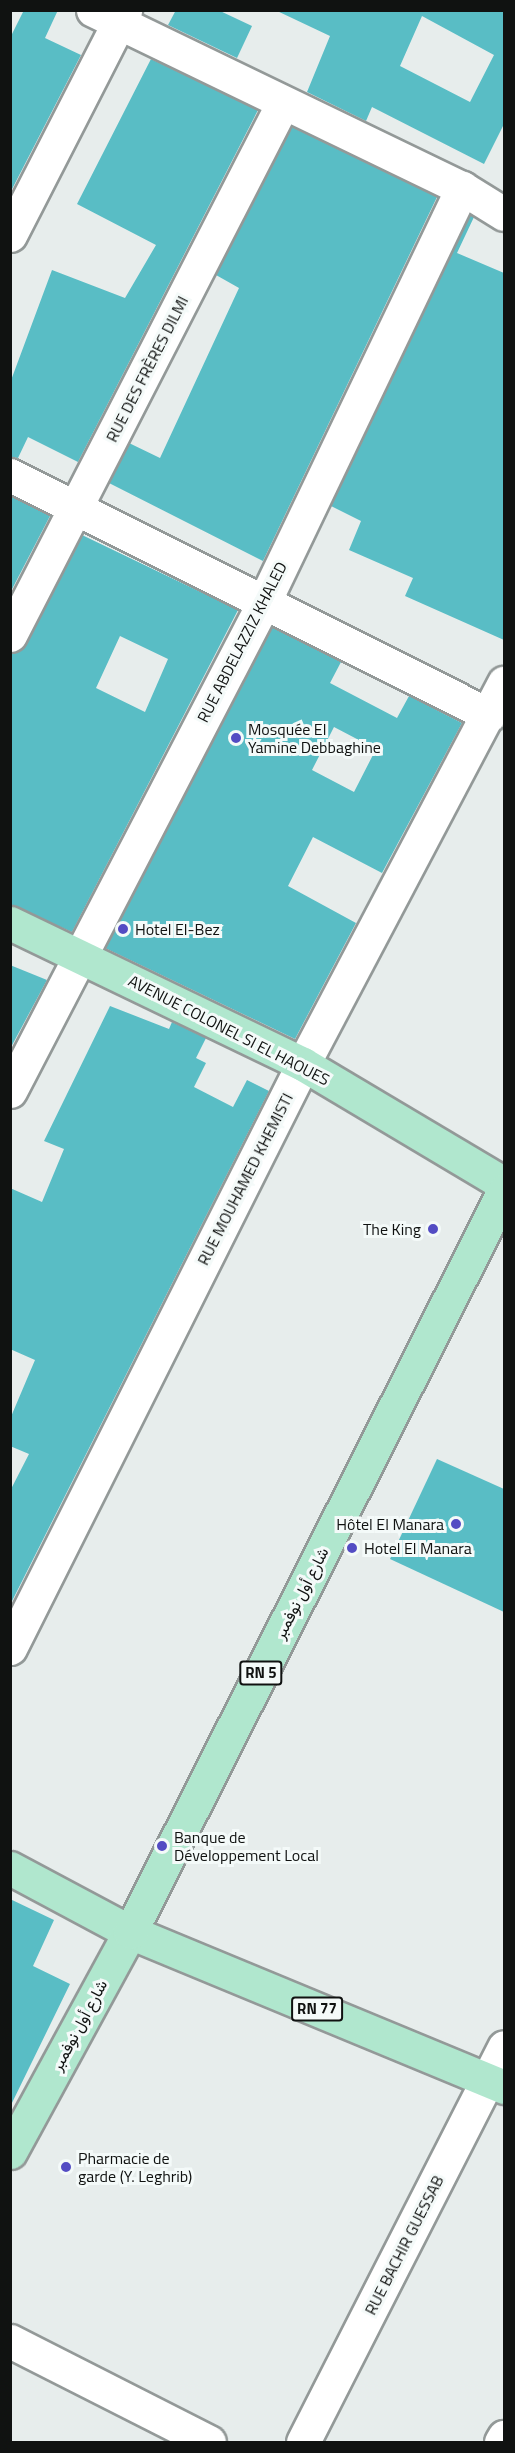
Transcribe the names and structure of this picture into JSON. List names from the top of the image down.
{
  "streets": {
    "main road": [
      "AVENUE COLONEL SI EL HAOUES",
      "شارع أول نوفمبر",
      "RN 5",
      "RN 77"
    ],
    "street": [
      "RUE DES FRÈRES DILMI",
      "RUE ABDELAZZIZ KHALED",
      "RUE MOUHAMED KHEMISTI",
      "RUE BACHIR GUESSAB"
    ]
  },
  "crossings": [
    ["RUE ABDELAZZIZ KHALED", "AVENUE COLONEL SI EL HAOUES"],
    ["AVENUE COLONEL SI EL HAOUES", "RUE MOUHAMED KHEMISTI"],
    ["شارع أول نوفمبر", "RN 77"],
    ["RN 77", "RUE BACHIR GUESSAB"]
  ],
  "places": [
    "Mosquée El Yamine Debbaghine",
    "Hotel El-Bez",
    "The King",
    "Hôtel El Manara",
    "Hotel El Manara",
    "Banque de Développement Local",
    "Pharmacie de garde (Y. Leghrib)"
  ]
}
